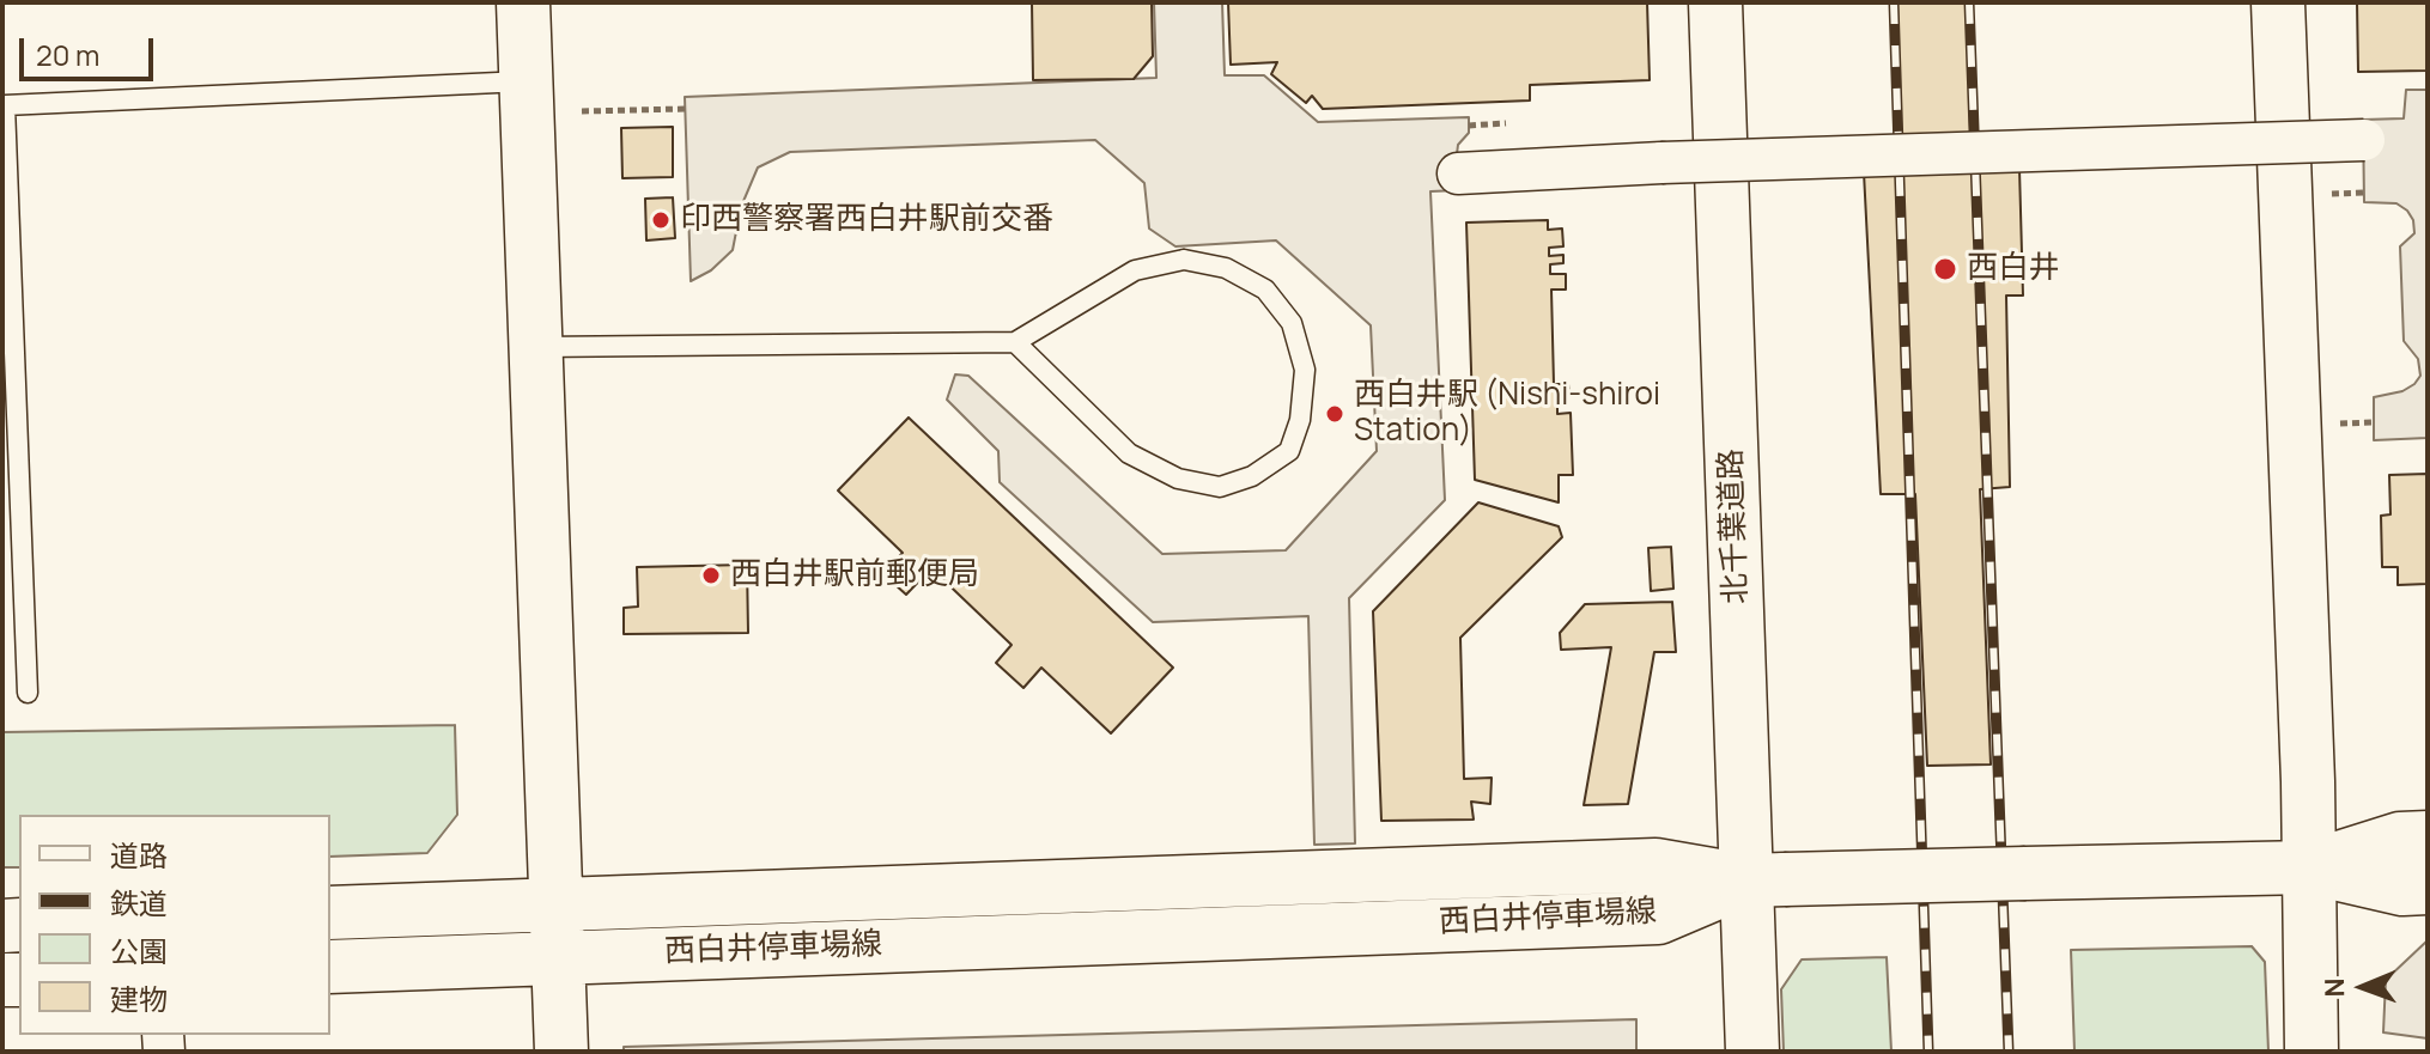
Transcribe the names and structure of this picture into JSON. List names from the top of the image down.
{
  "streets": {
    "main road": ["北千葉道路", "西白井停車場線"]
  },
  "crossings": [
    ["北千葉道路", "西白井停車場線"]
  ],
  "places": [
    "印西警察署西白井駅前交番",
    "西白井",
    "西白井駅 (Nishi-shiroi Station)",
    "西白井駅前郵便局"
  ],
  "legend": [
    "道路",
    "鉄道",
    "公園",
    "建物"
  ],
  "scale_bar": "20 m",
  "north": "left"
}
